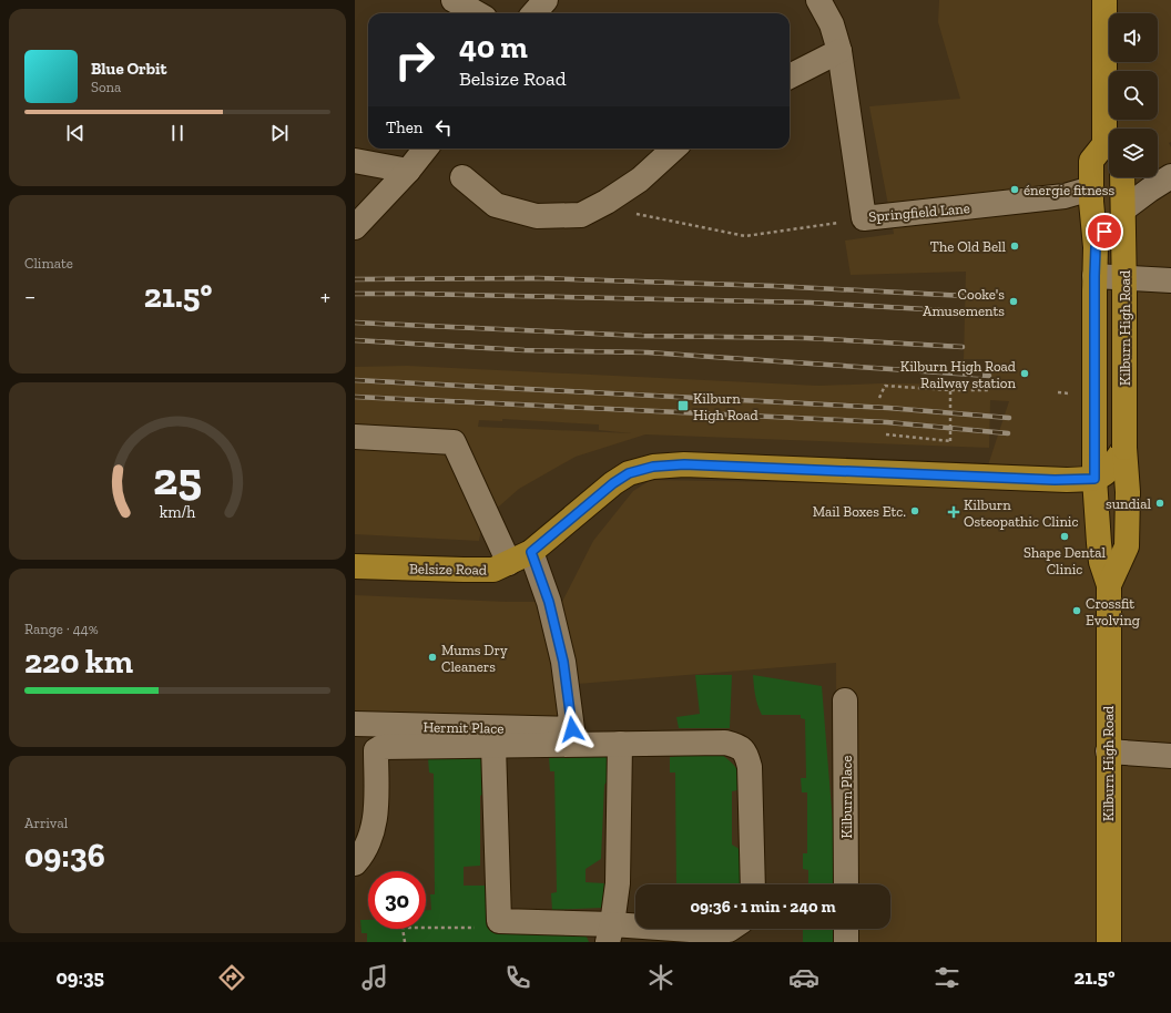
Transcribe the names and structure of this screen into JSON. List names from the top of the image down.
{
  "streets": {
    "main road": ["Kilburn High Road", "Belsize Road"],
    "street": ["Springfield Lane", "Hermit Place", "Kilburn Place"]
  },
  "crossings": [
    ["Springfield Lane", "Kilburn High Road"],
    ["Kilburn High Road", "Belsize Road"],
    ["Belsize Road", "Hermit Place"]
  ],
  "places": {
    "other": [
      "énergie fitness",
      "The Old Bell",
      "Cooke's Amusements",
      "Kilburn High Road Railway station",
      "sundial",
      "Mail Boxes Etc.",
      "Shape Dental Clinic",
      "Crossfit Evolving",
      "Mums Dry Cleaners"
    ],
    "transit": ["Kilburn High Road"],
    "health": ["Kilburn Osteopathic Clinic"]
  },
  "page": {
    "turn": ["40 m", "Belsize Road"],
    "song": ["Blue Orbit", "Sona"],
    "then": "Then",
    "tile": [
      "Climate",
      ["Range · 44%", "220 km"],
      ["Arrival", "09:36"]
    ],
    "heat": ["−", "21.5°", "+"],
    "limit": "30",
    "trip": "09:36 · 1 min · 240 m",
    "tabs": ["09:35", "21.5°"],
    "gauge": ["25", "km/h"]
  }
}
